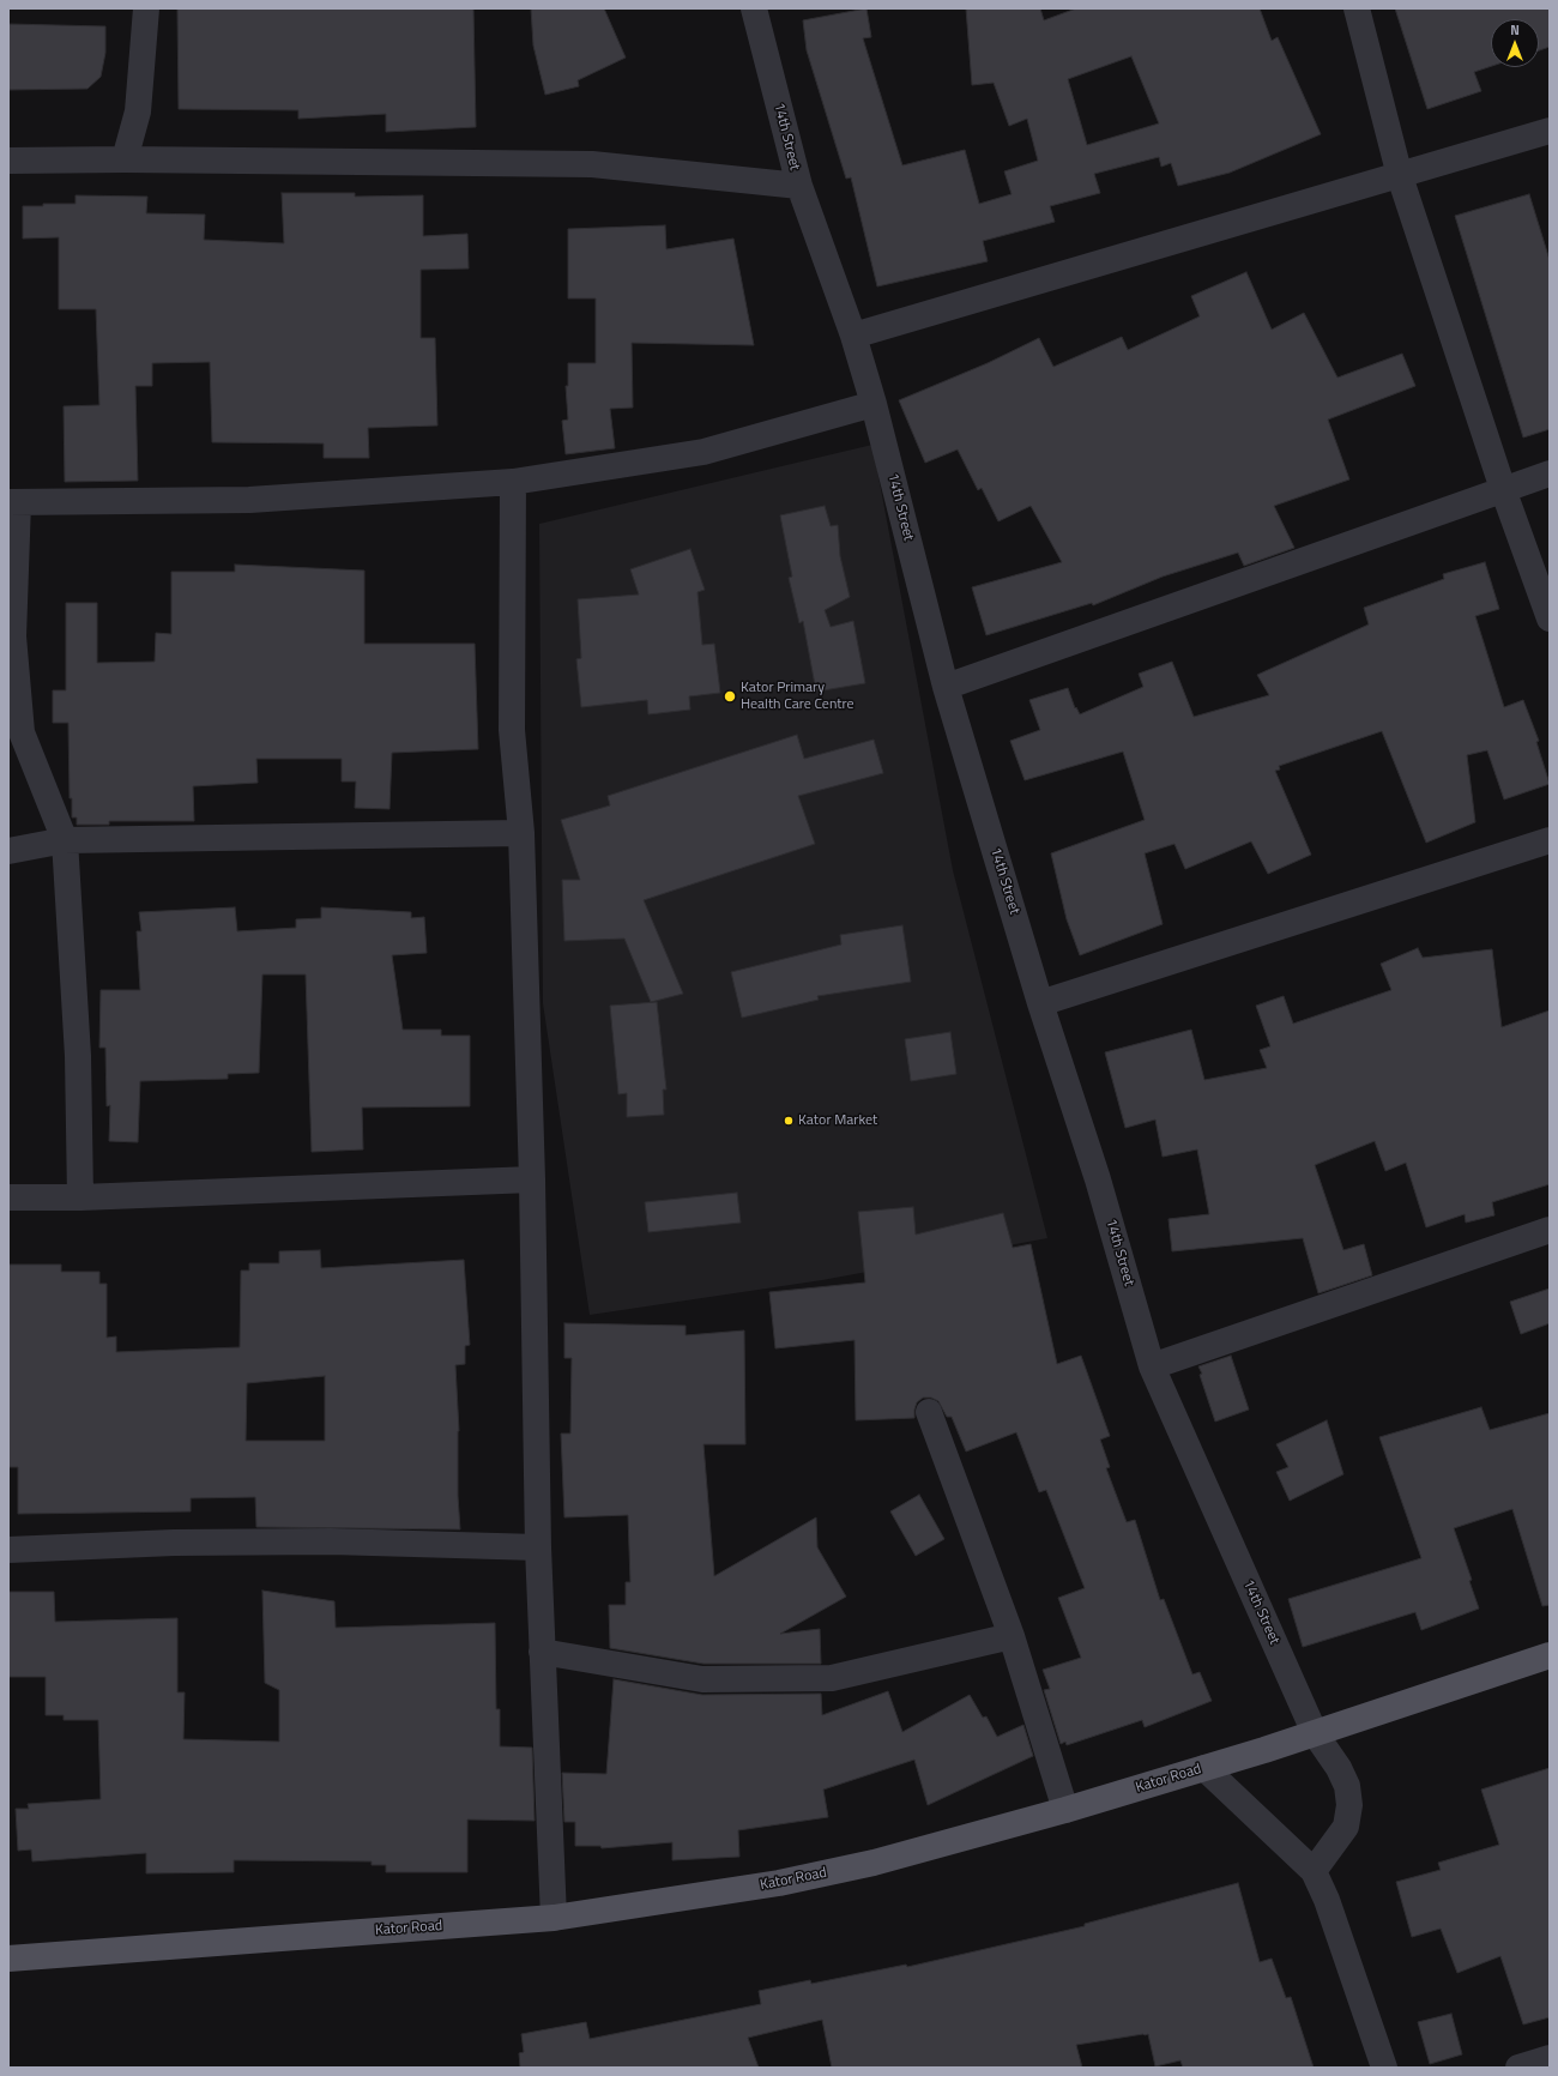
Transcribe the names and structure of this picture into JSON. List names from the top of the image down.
{
  "streets": {
    "main road": ["Kator Road"],
    "street": ["14th Street"]
  },
  "crossings": [
    ["14th Street", "Kator Road"]
  ],
  "places": ["Kator Primary Health Care Centre", "Kator Market"],
  "north": "top"
}
